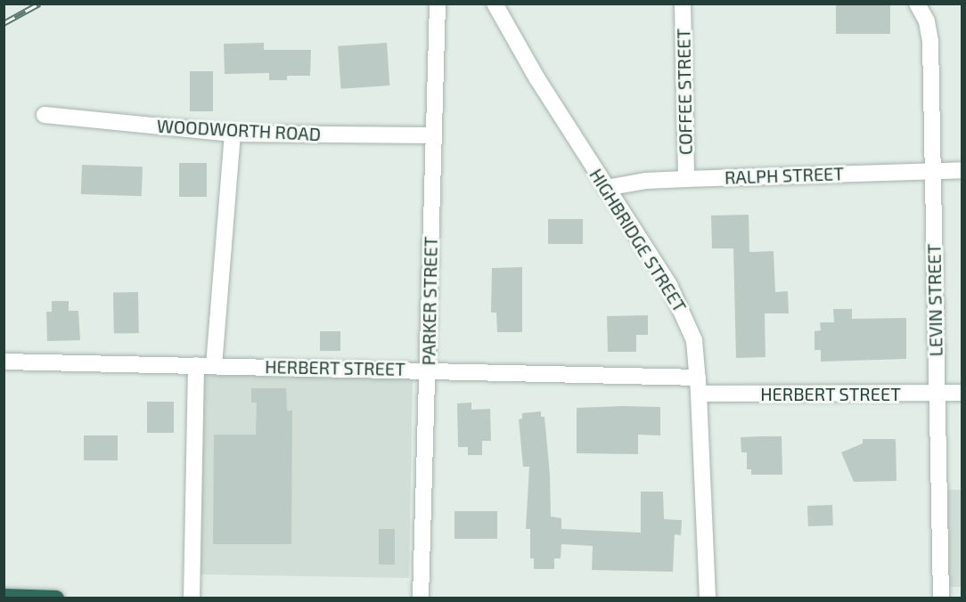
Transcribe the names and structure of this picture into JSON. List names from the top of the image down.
{
  "streets": {
    "street": [
      "COFFEE STREET",
      "WOODWORTH ROAD",
      "RALPH STREET",
      "HIGHBRIDGE STREET",
      "LEVIN STREET",
      "PARKER STREET",
      "HERBERT STREET"
    ]
  },
  "crossings": [
    ["COFFEE STREET", "RALPH STREET"],
    ["WOODWORTH ROAD", "PARKER STREET"],
    ["RALPH STREET", "HIGHBRIDGE STREET"],
    ["RALPH STREET", "LEVIN STREET"],
    ["HIGHBRIDGE STREET", "HERBERT STREET"],
    ["LEVIN STREET", "HERBERT STREET"],
    ["PARKER STREET", "HERBERT STREET"]
  ]
}
